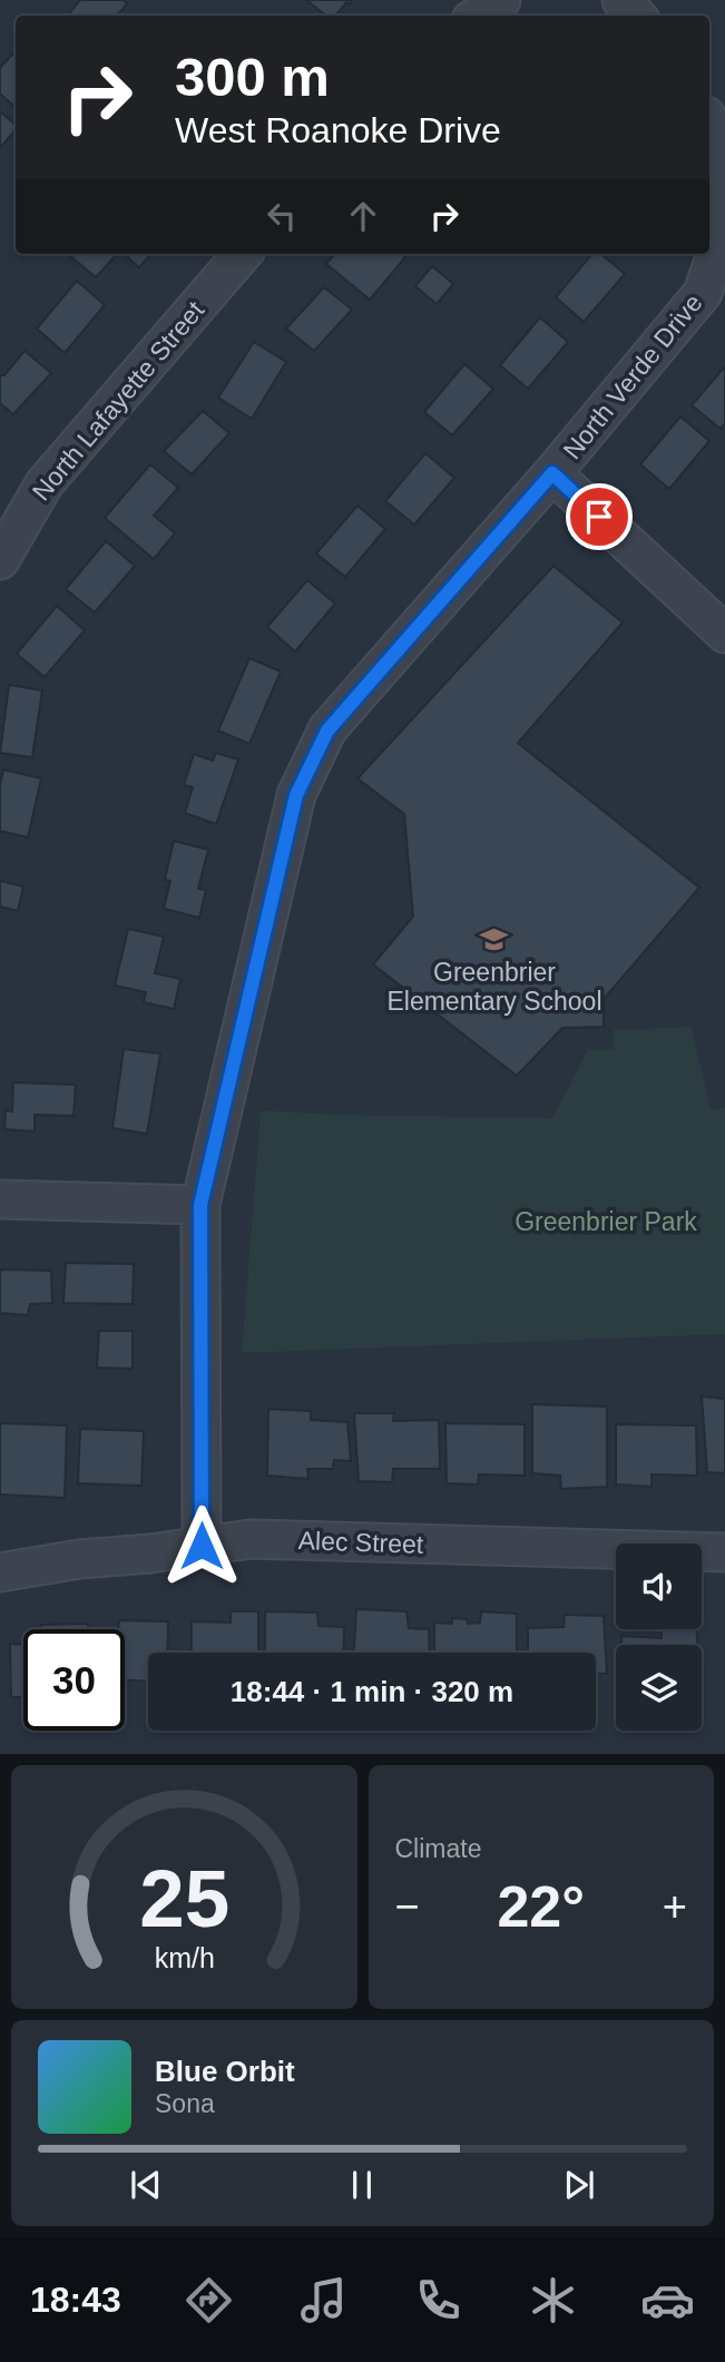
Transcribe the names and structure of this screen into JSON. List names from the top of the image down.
{
  "streets": {
    "street": ["North Verde Drive", "North Lafayette Street", "Alec Street"]
  },
  "crossings": [
    ["North Verde Drive", "Alec Street"]
  ],
  "parks": ["Greenbrier Park"],
  "places": {
    "school or university": ["Greenbrier Elementary School"]
  },
  "page": {
    "turn": ["300 m", "West Roanoke Drive"],
    "limit": "30",
    "trip": "18:44 · 1 min · 320 m",
    "tile": "Climate",
    "heat": ["−", "22°", "+"],
    "song": ["Blue Orbit", "Sona"],
    "tabs": "18:43",
    "gauge": ["25", "km/h"]
  }
}
